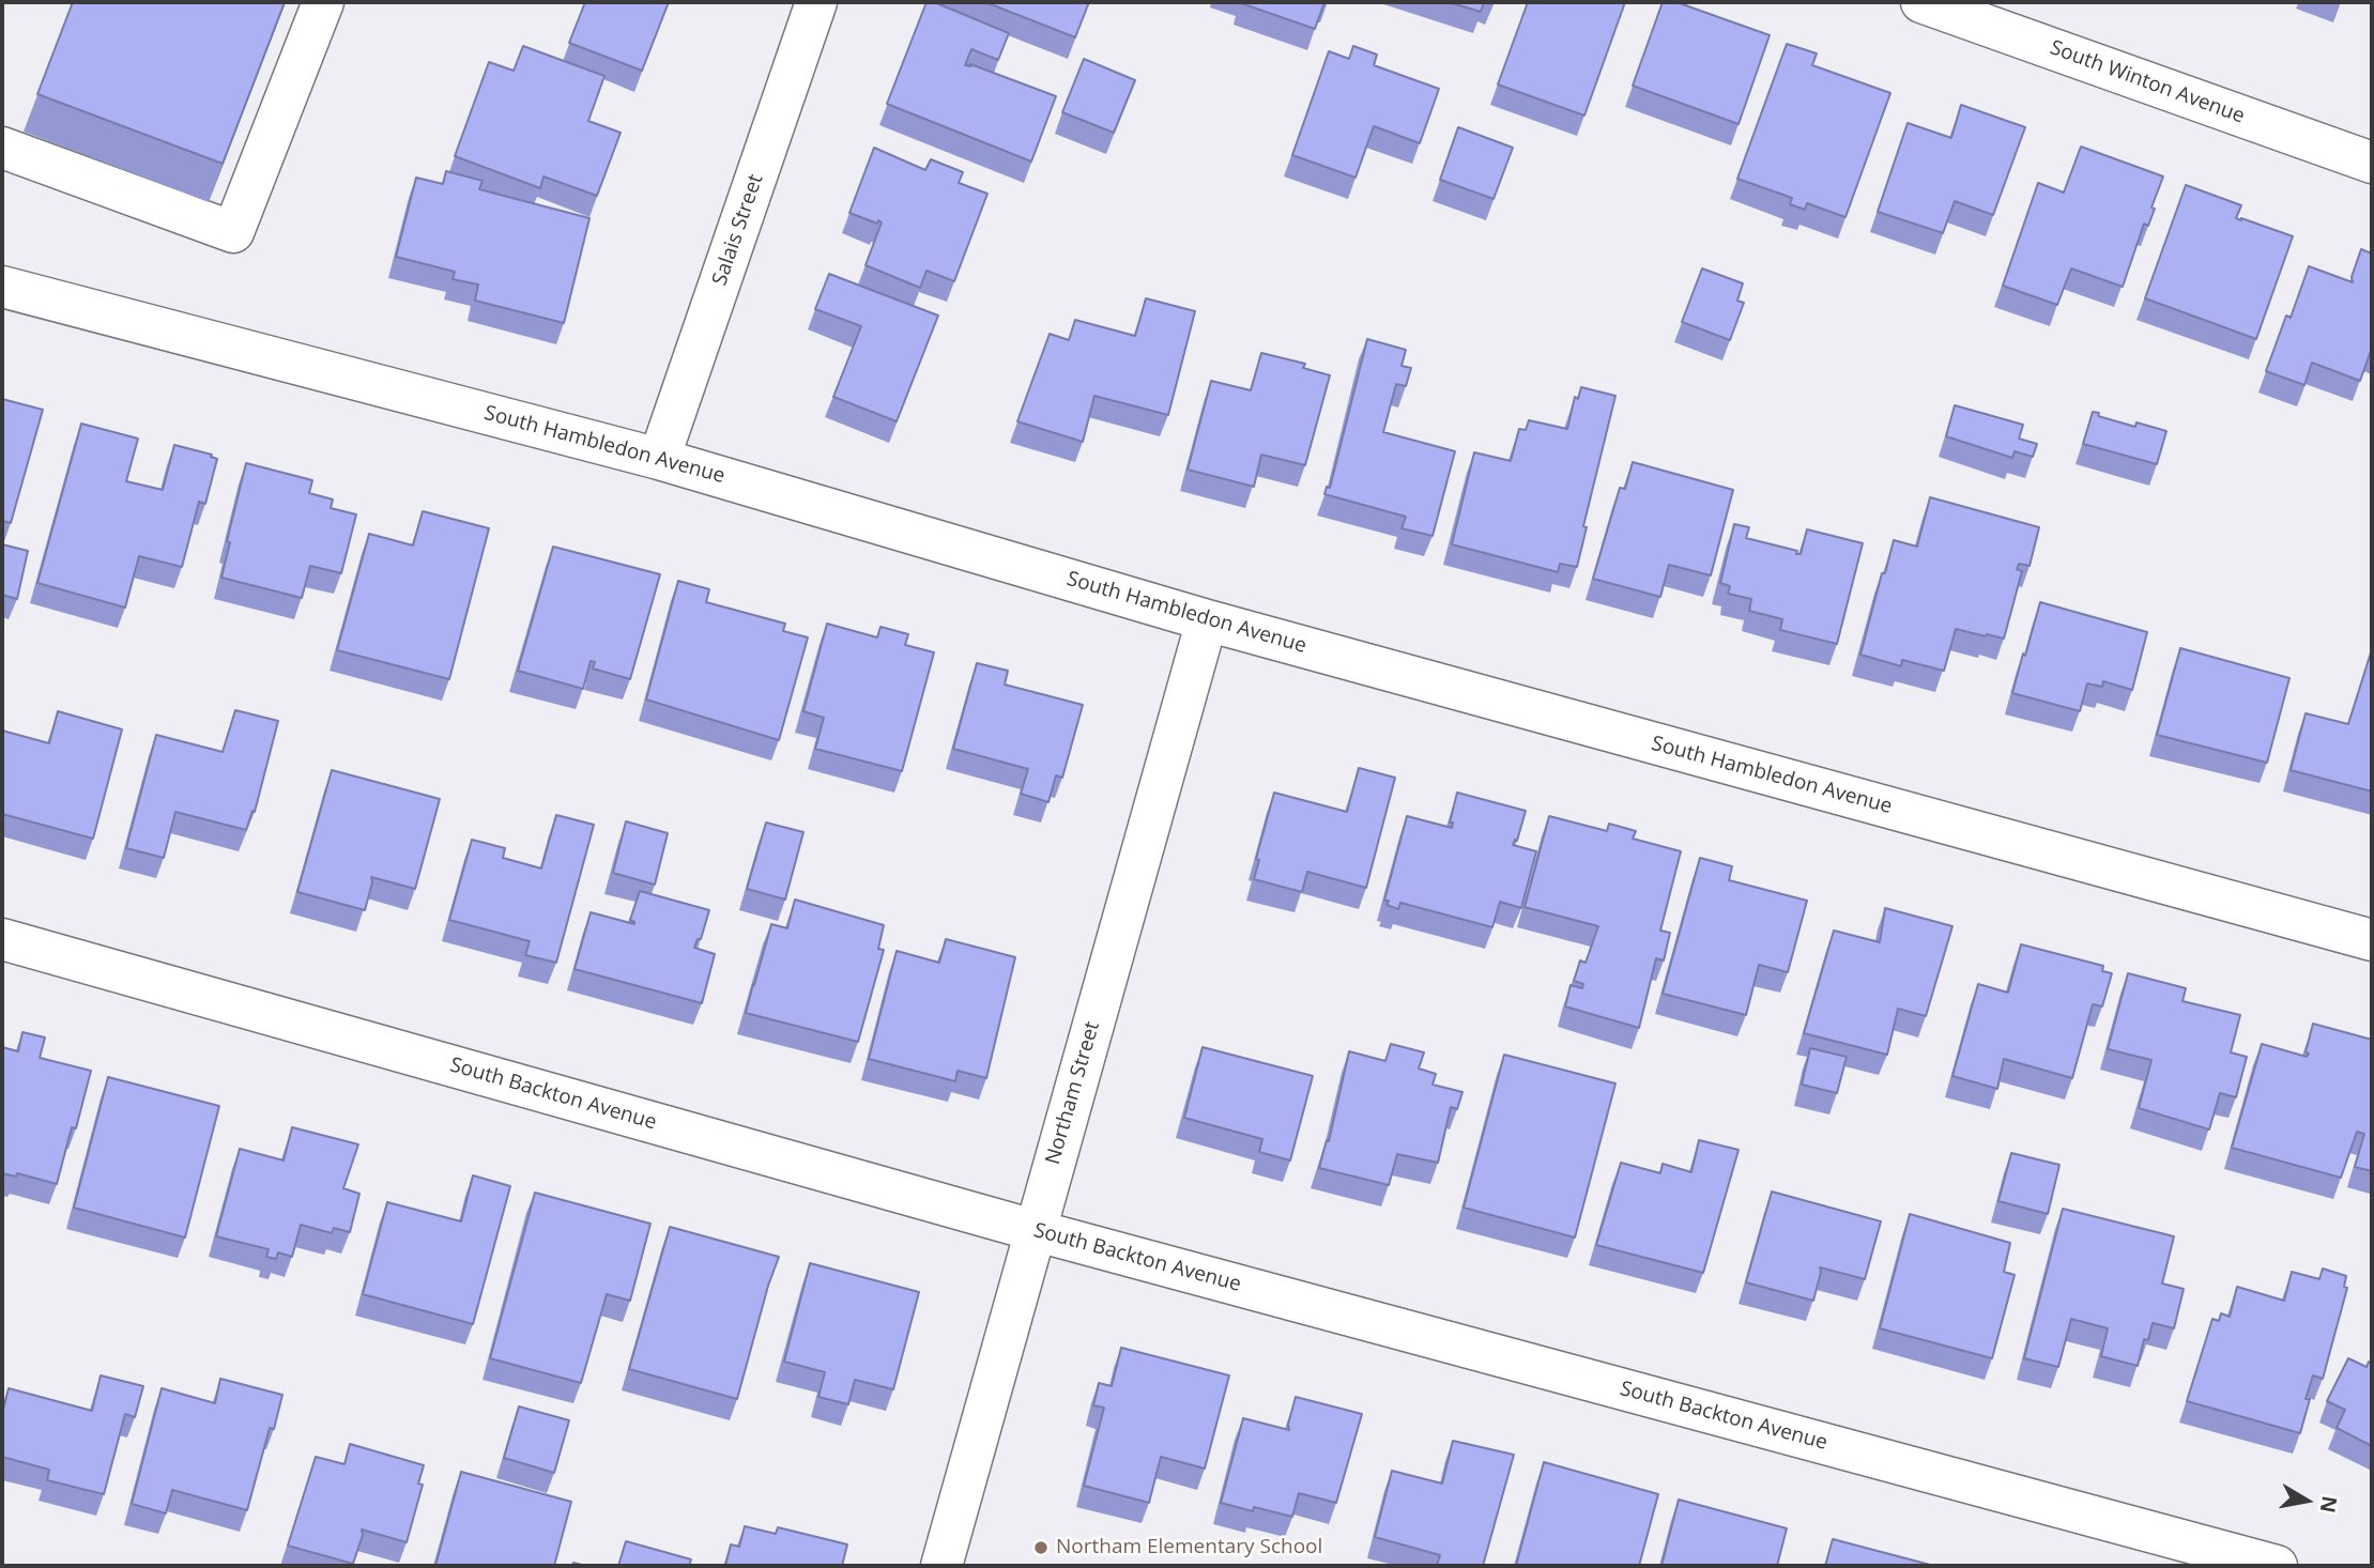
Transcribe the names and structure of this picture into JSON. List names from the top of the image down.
{
  "streets": {
    "street": [
      "South Winton Avenue",
      "Salais Street",
      "South Hambledon Avenue",
      "Northam Street",
      "South Backton Avenue"
    ]
  },
  "crossings": [
    ["Salais Street", "South Hambledon Avenue"],
    ["South Hambledon Avenue", "Northam Street"],
    ["Northam Street", "South Backton Avenue"]
  ],
  "places": ["Northam Elementary School"],
  "north": "right"
}
